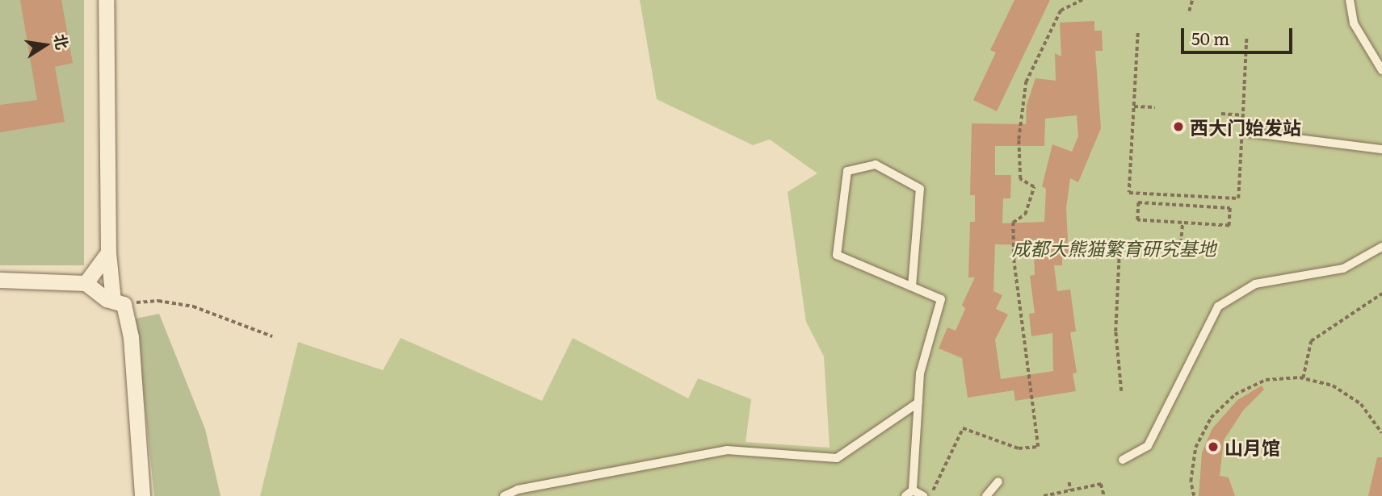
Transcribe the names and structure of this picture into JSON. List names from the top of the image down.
{
  "parks": ["成都大熊猫繁育研究基地"],
  "places": ["西大门始发站", "山月馆"],
  "scale_bar": "50 m",
  "north": "right"
}
